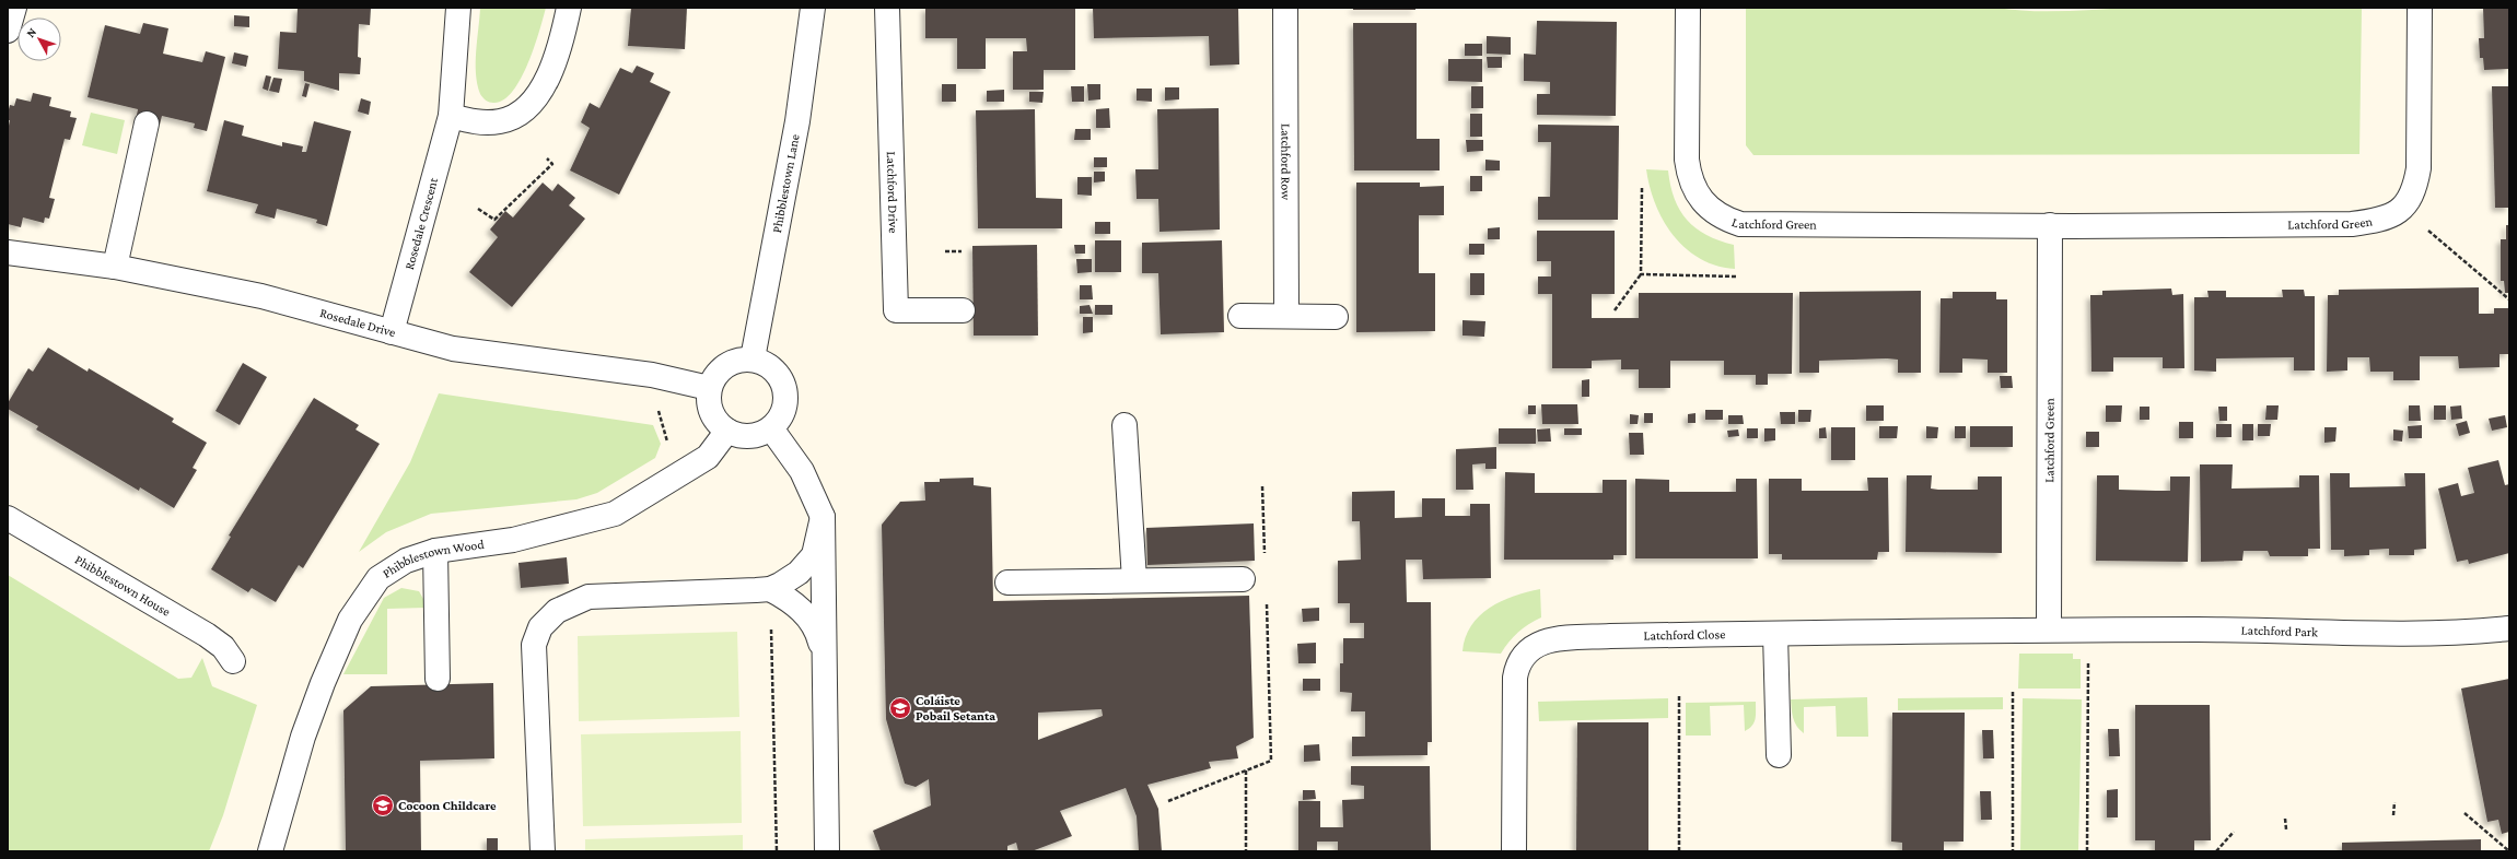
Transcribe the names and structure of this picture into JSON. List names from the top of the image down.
{
  "streets": {
    "street": [
      "Latchford Row",
      "Phibblestown Lane",
      "Latchford Drive",
      "Latchford Green",
      "Rosedale Crescent",
      "Rosedale Drive",
      "Phibblestown Wood",
      "Phibblestown House",
      "Latchford Park",
      "Latchford Close"
    ]
  },
  "crossings": [
    ["Phibblestown Lane", "Rosedale Drive"],
    ["Phibblestown Lane", "Phibblestown Wood"],
    ["Latchford Green", "Latchford Park"],
    ["Latchford Green", "Latchford Close"],
    ["Rosedale Crescent", "Rosedale Drive"],
    ["Rosedale Drive", "Phibblestown Wood"],
    ["Latchford Park", "Latchford Close"]
  ],
  "places": {
    "school or university": ["Coláiste Pobail Setanta", "Cocoon Childcare"]
  },
  "north": "top left"
}
